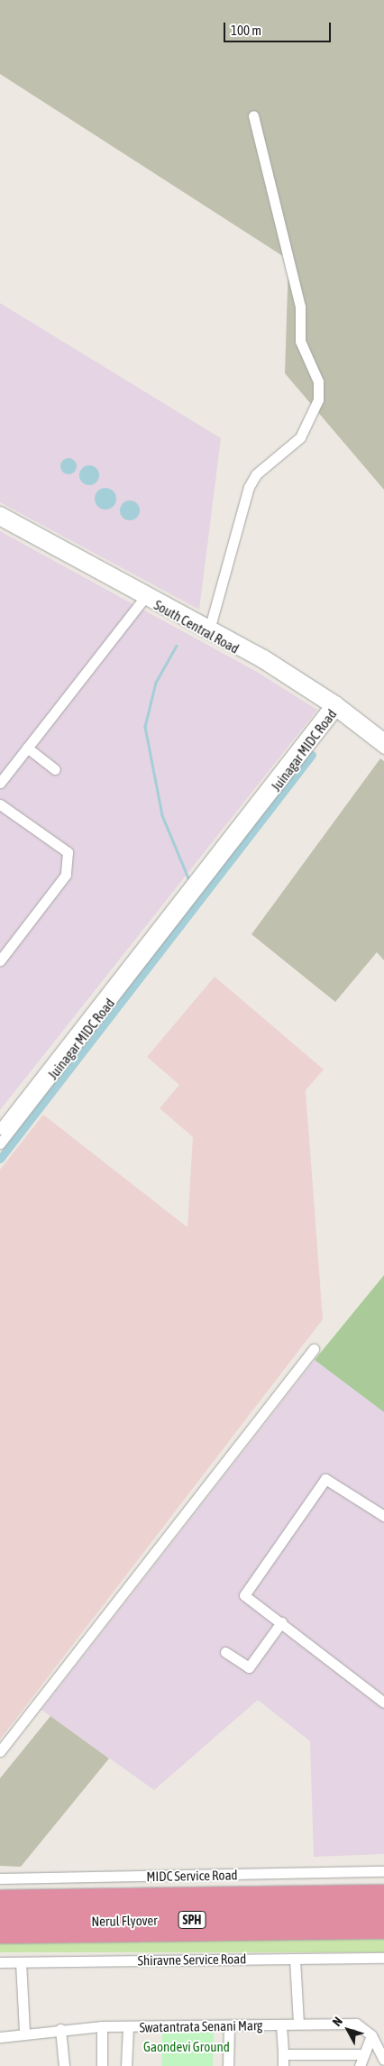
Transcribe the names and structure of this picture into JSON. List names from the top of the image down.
{
  "streets": {
    "highway": ["SPH", "Nerul Flyover"],
    "street": [
      "South Central Road",
      "Juinagar MIDC Road",
      "MIDC Service Road",
      "Shiravne Service Road",
      "Swatantrata Senani Marg"
    ]
  },
  "crossings": [
    ["South Central Road", "Juinagar MIDC Road"]
  ],
  "parks": ["Gaondevi Ground"],
  "scale_bar": "100 m",
  "north": "top left"
}
